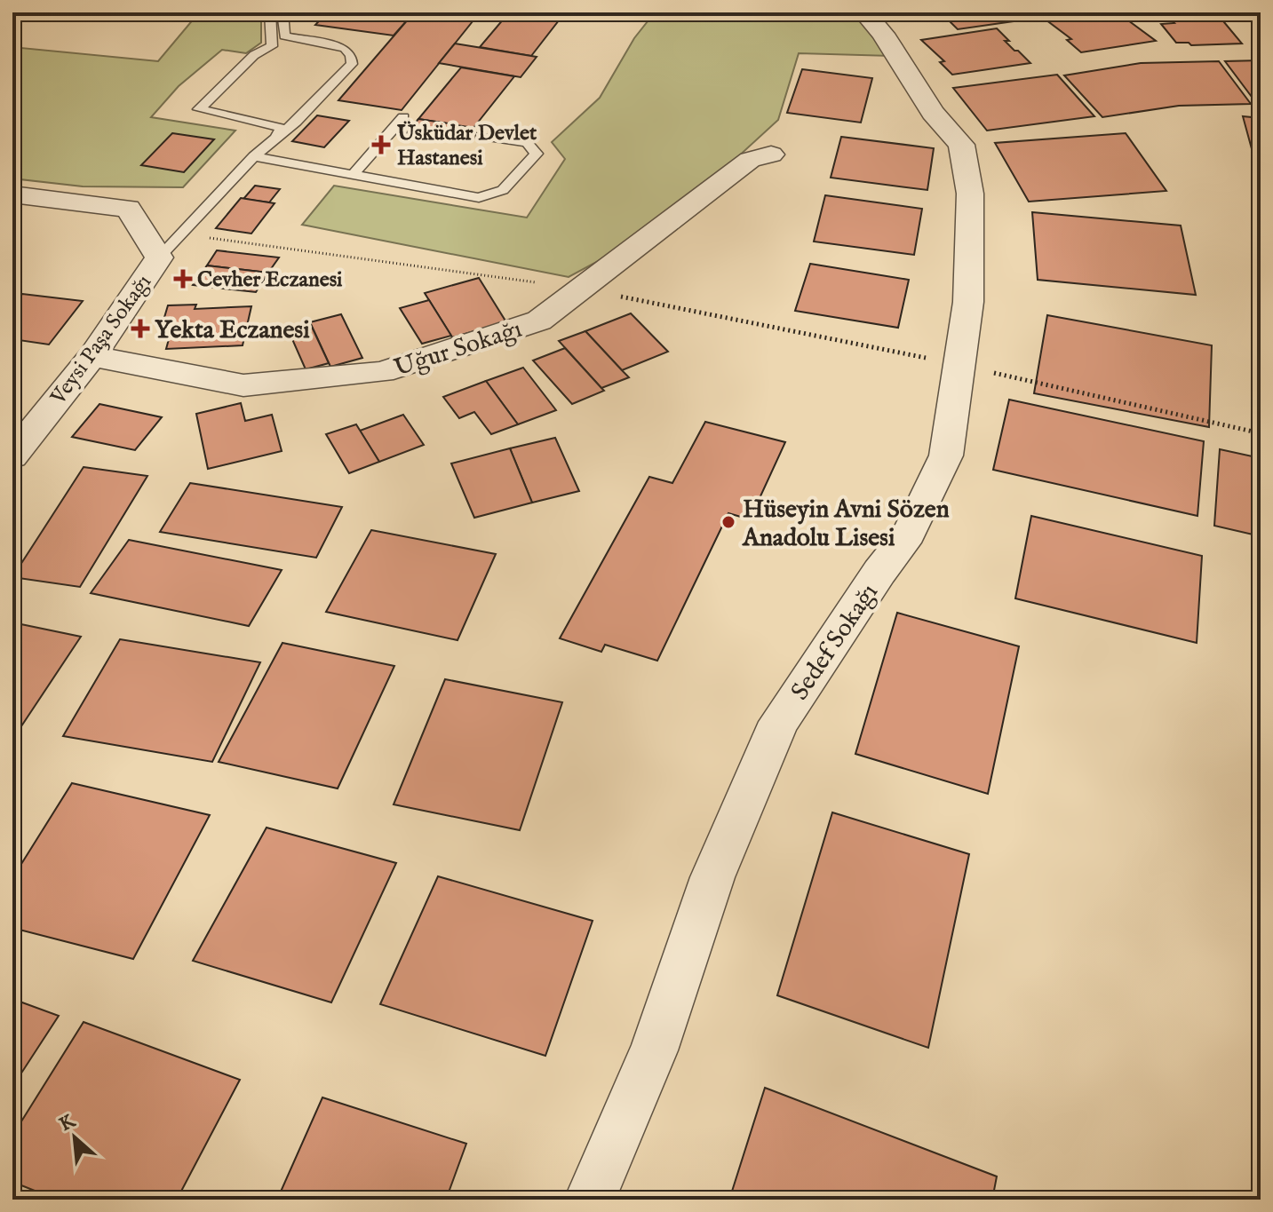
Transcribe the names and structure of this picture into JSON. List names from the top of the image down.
{
  "streets": {
    "street": ["Veysi Paşa Sokağı", "Uğur Sokağı", "Sedef Sokağı"]
  },
  "crossings": [
    ["Veysi Paşa Sokağı", "Uğur Sokağı"]
  ],
  "places": {
    "health": ["Üsküdar Devlet Hastanesi", "Cevher Eczanesi", "Yekta Eczanesi"],
    "other": ["Hüseyin Avni Sözen Anadolu Lisesi"]
  },
  "north": "top left"
}
